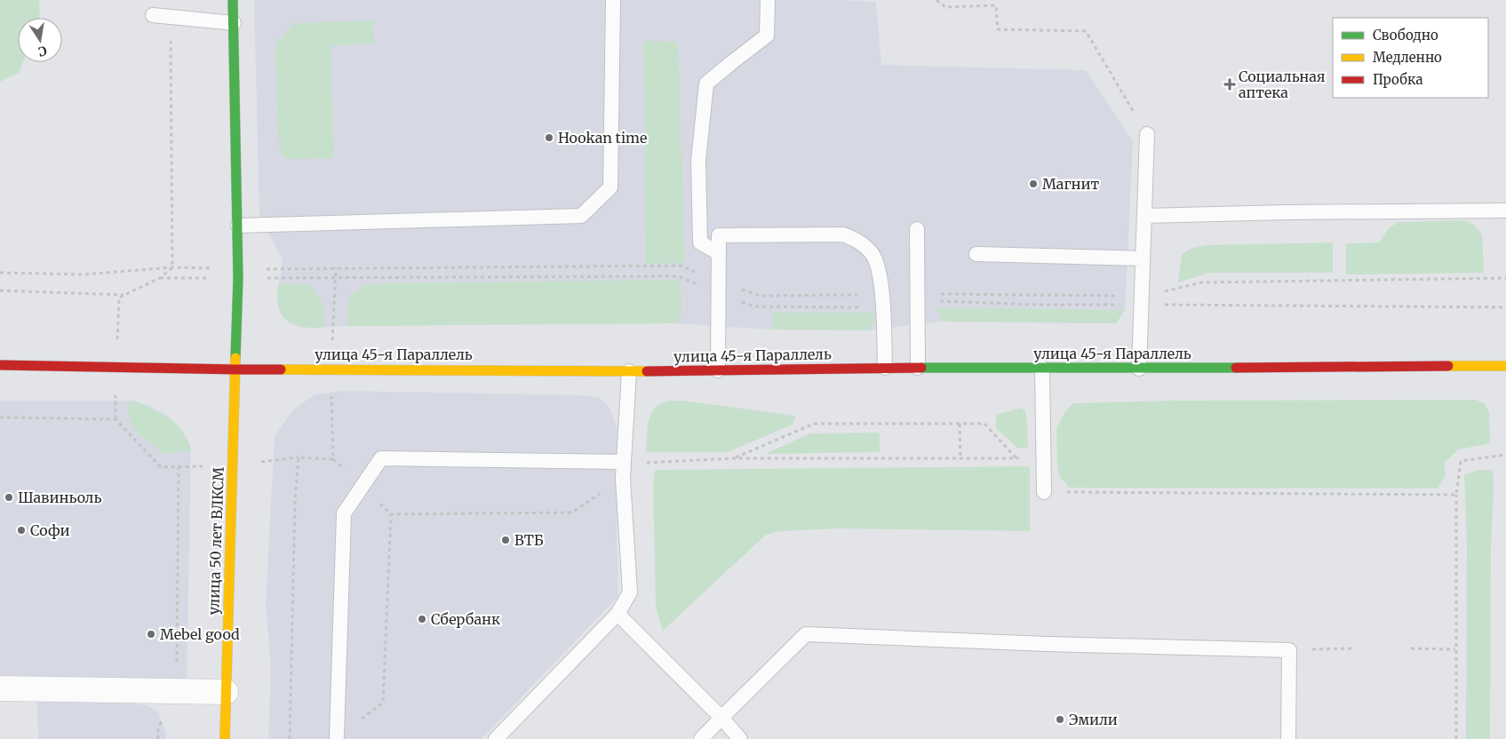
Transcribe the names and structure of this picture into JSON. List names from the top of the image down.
{
  "streets": {
    "main road": ["улица 45-я Параллель", "улица 50 лет ВЛКСМ"]
  },
  "crossings": [
    ["улица 45-я Параллель", "улица 50 лет ВЛКСМ"]
  ],
  "places": {
    "health": ["Социальная аптека"],
    "other": [
      "Hookan time",
      "Магнит",
      "Шавиньоль",
      "Софи",
      "ВТБ",
      "Сбербанк",
      "Mebel good",
      "Эмили"
    ]
  },
  "legend": ["Свободно", "Медленно", "Пробка"],
  "north": "bottom"
}
